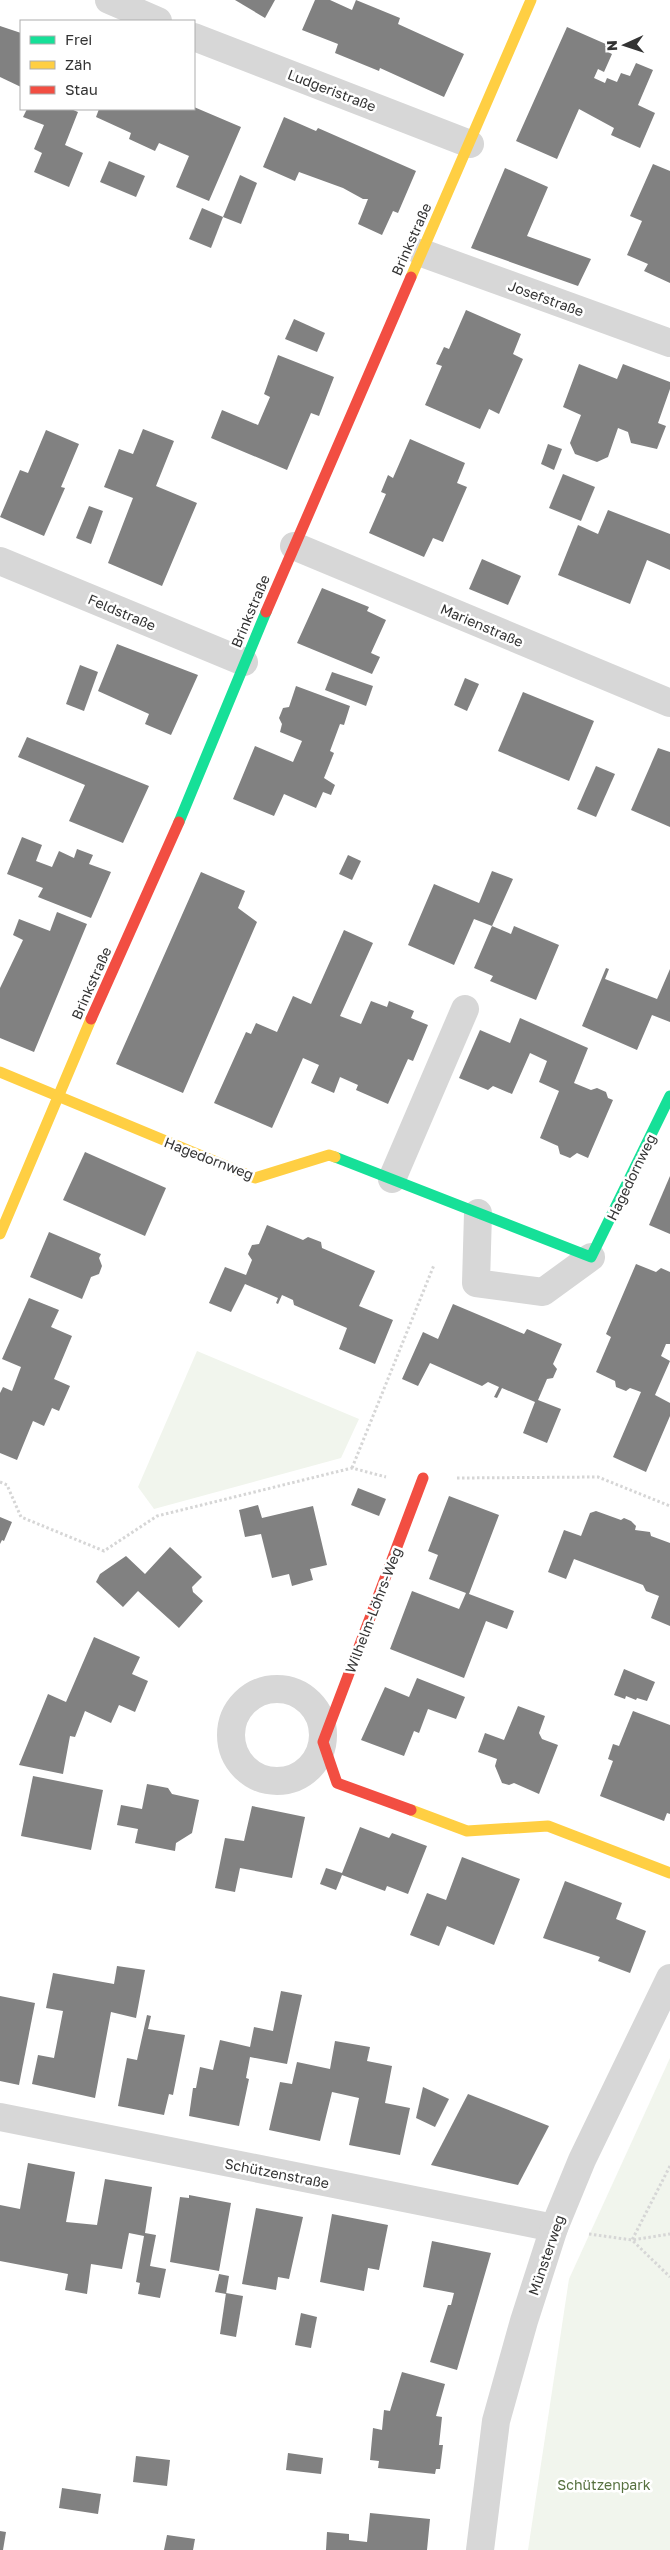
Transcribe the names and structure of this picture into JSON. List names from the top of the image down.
{
  "streets": {
    "street": [
      "Ludgeristraße",
      "Brinkstraße",
      "Josefstraße",
      "Feldstraße",
      "Marienstraße",
      "Hagedornweg",
      "Wilhelm-Löhrs-Weg",
      "Schützenstraße",
      "Münsterweg"
    ]
  },
  "crossings": [
    ["Ludgeristraße", "Brinkstraße"],
    ["Brinkstraße", "Josefstraße"],
    ["Brinkstraße", "Feldstraße"],
    ["Brinkstraße", "Marienstraße"],
    ["Brinkstraße", "Hagedornweg"],
    ["Schützenstraße", "Münsterweg"]
  ],
  "parks": ["Schützenpark"],
  "legend": ["Frei", "Zäh", "Stau"],
  "north": "left"
}
